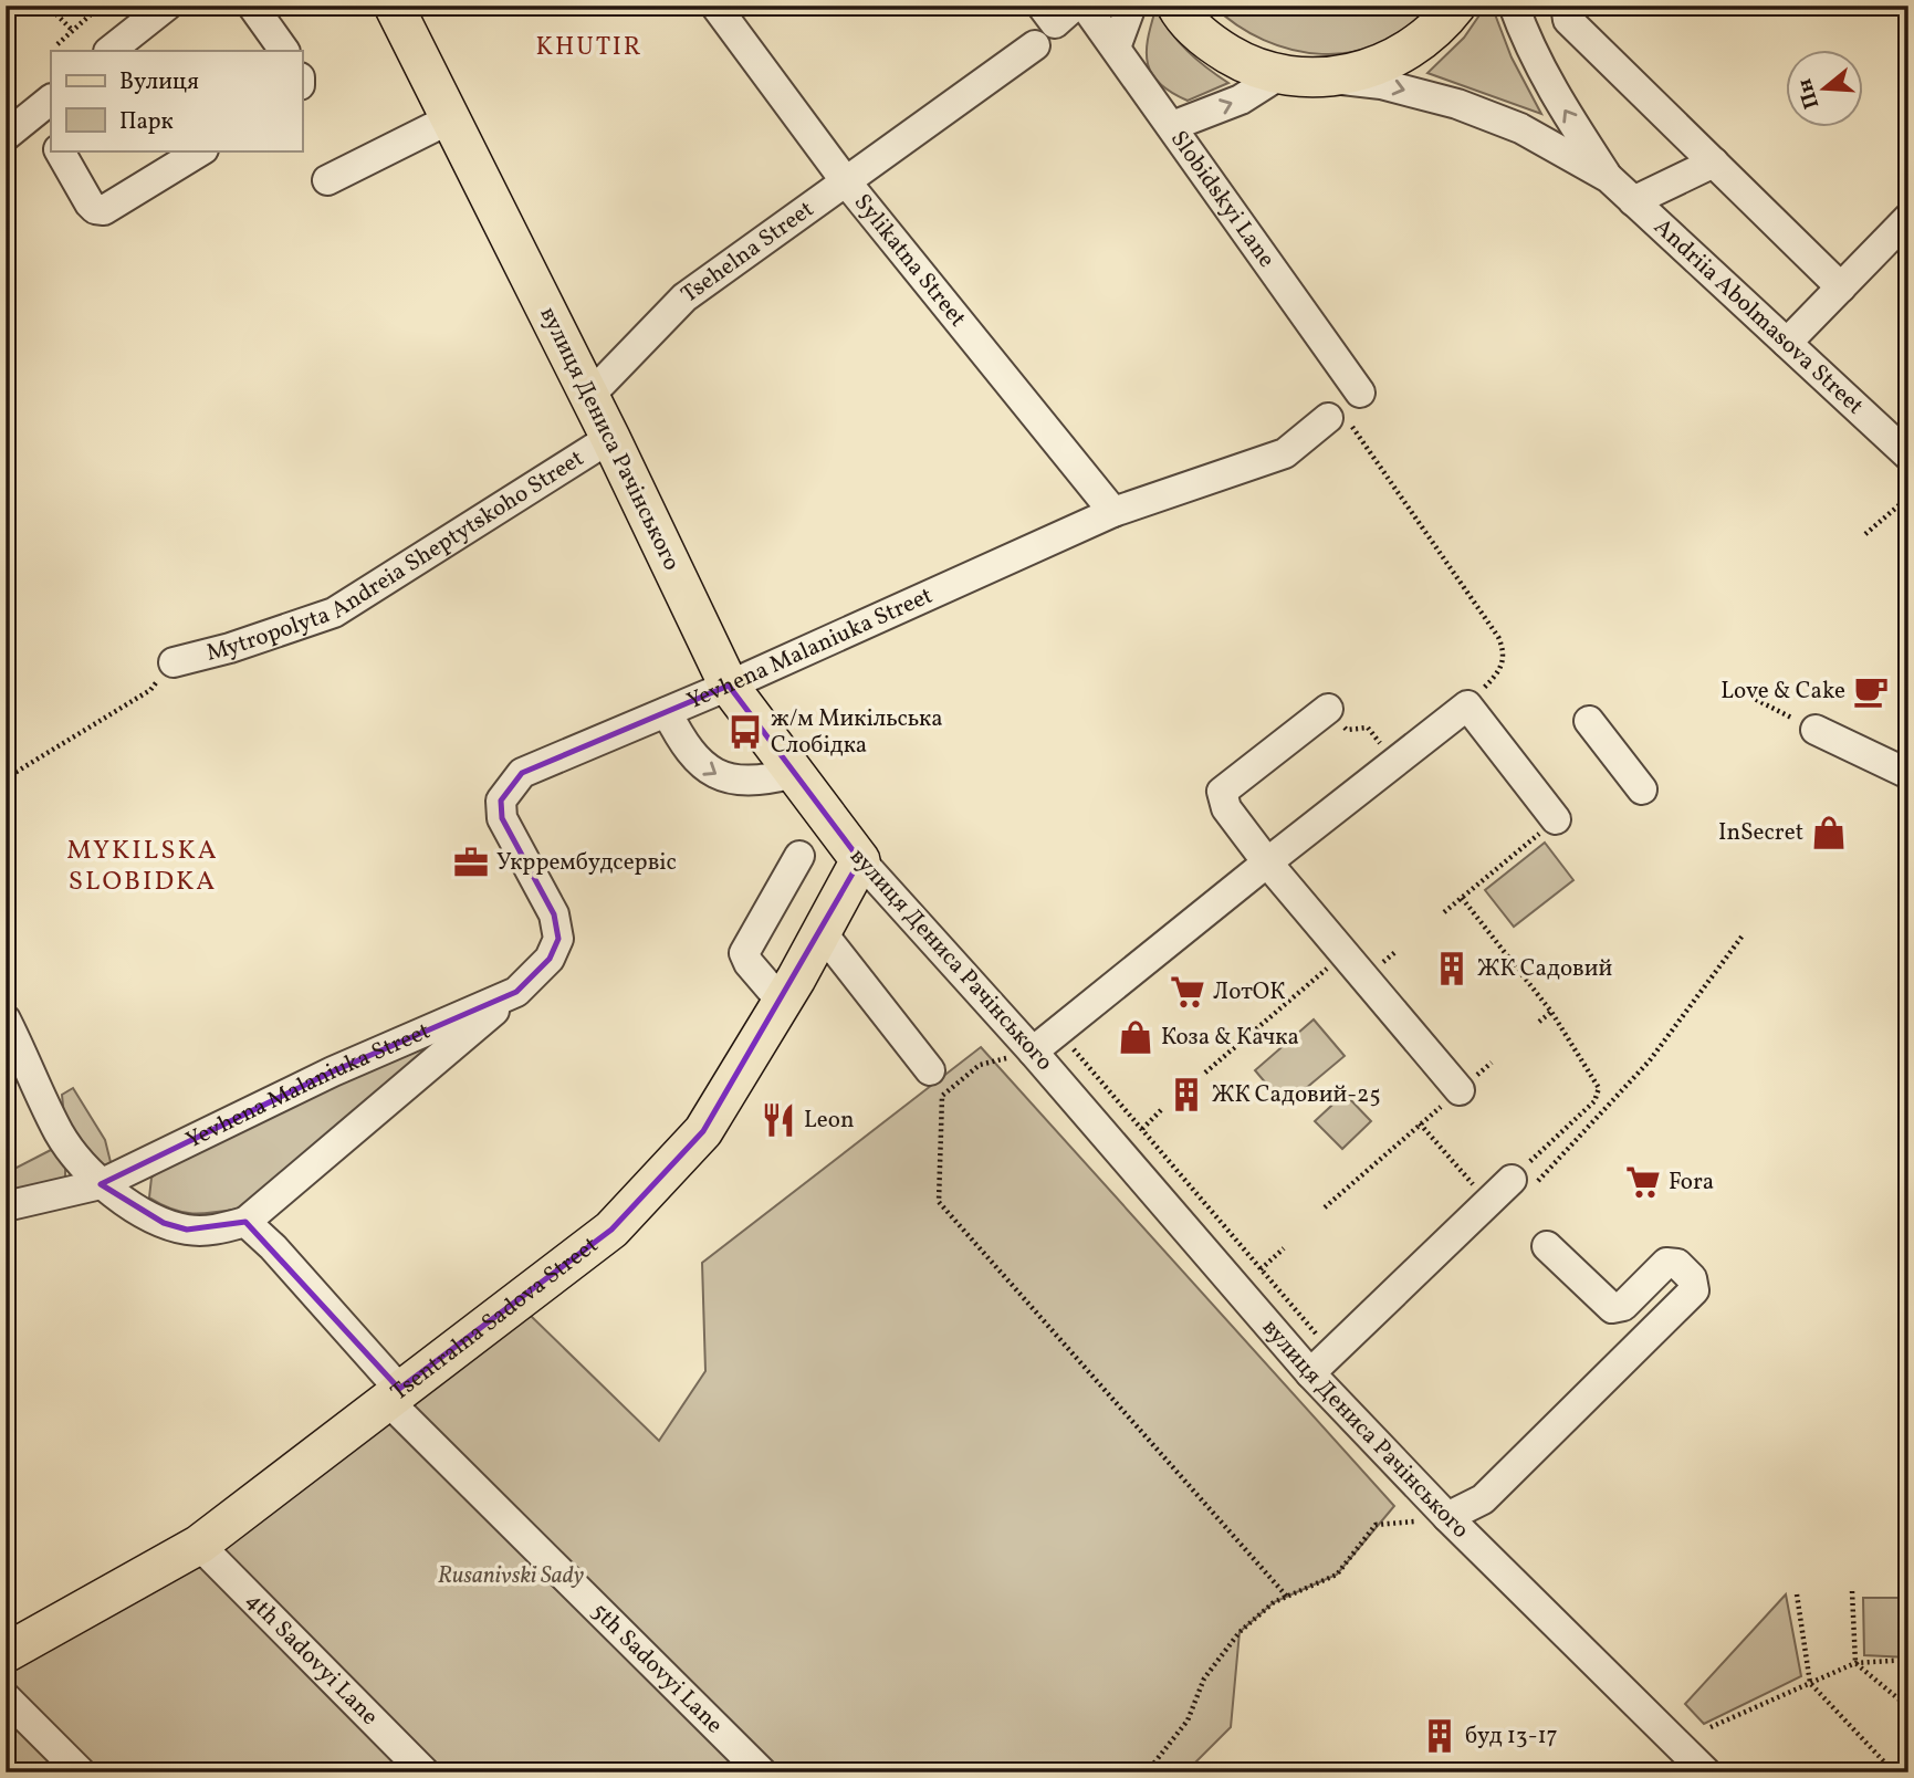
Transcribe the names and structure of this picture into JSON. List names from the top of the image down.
{
  "streets": {
    "main road": ["вулиця Дениса Рачінського", "Tsentralna Sadova Street"],
    "street": [
      "Slobidskyi Lane",
      "Tsehelna Street",
      "Sylikatna Street",
      "Andriia Abolmasova Street",
      "Mytropolyta Andreia Sheptytskoho Street",
      "Yevhena Malaniuka Street",
      "4th Sadovyi Lane",
      "5th Sadovyi Lane"
    ]
  },
  "crossings": [
    ["Tsehelna Street", "Sylikatna Street"],
    ["Tsehelna Street", "вулиця Дениса Рачінського"],
    ["Sylikatna Street", "Yevhena Malaniuka Street"],
    ["вулиця Дениса Рачінського", "Mytropolyta Andreia Sheptytskoho Street"],
    ["вулиця Дениса Рачінського", "Yevhena Malaniuka Street"],
    ["вулиця Дениса Рачінського", "Tsentralna Sadova Street"],
    ["Tsentralna Sadova Street", "4th Sadovyi Lane"],
    ["Tsentralna Sadova Street", "5th Sadovyi Lane"]
  ],
  "districts": ["KHUTIR", "MYKILSKA SLOBIDKA"],
  "parks": ["Rusanivski Sady"],
  "places": {
    "cafe": ["Love & Cake"],
    "bus stop": ["ж/м Микільська Слобідка"],
    "shop": ["InSecret", "Коза & Качка"],
    "office": ["Укррембудсервіс"],
    "building": ["ЖК Садовий", "ЖК Садовий-25", "буд 13-17"],
    "supermarket": ["ЛотОК", "Fora"],
    "restaurant": ["Leon"]
  },
  "legend": ["Вулиця", "Парк"],
  "north": "left"
}
